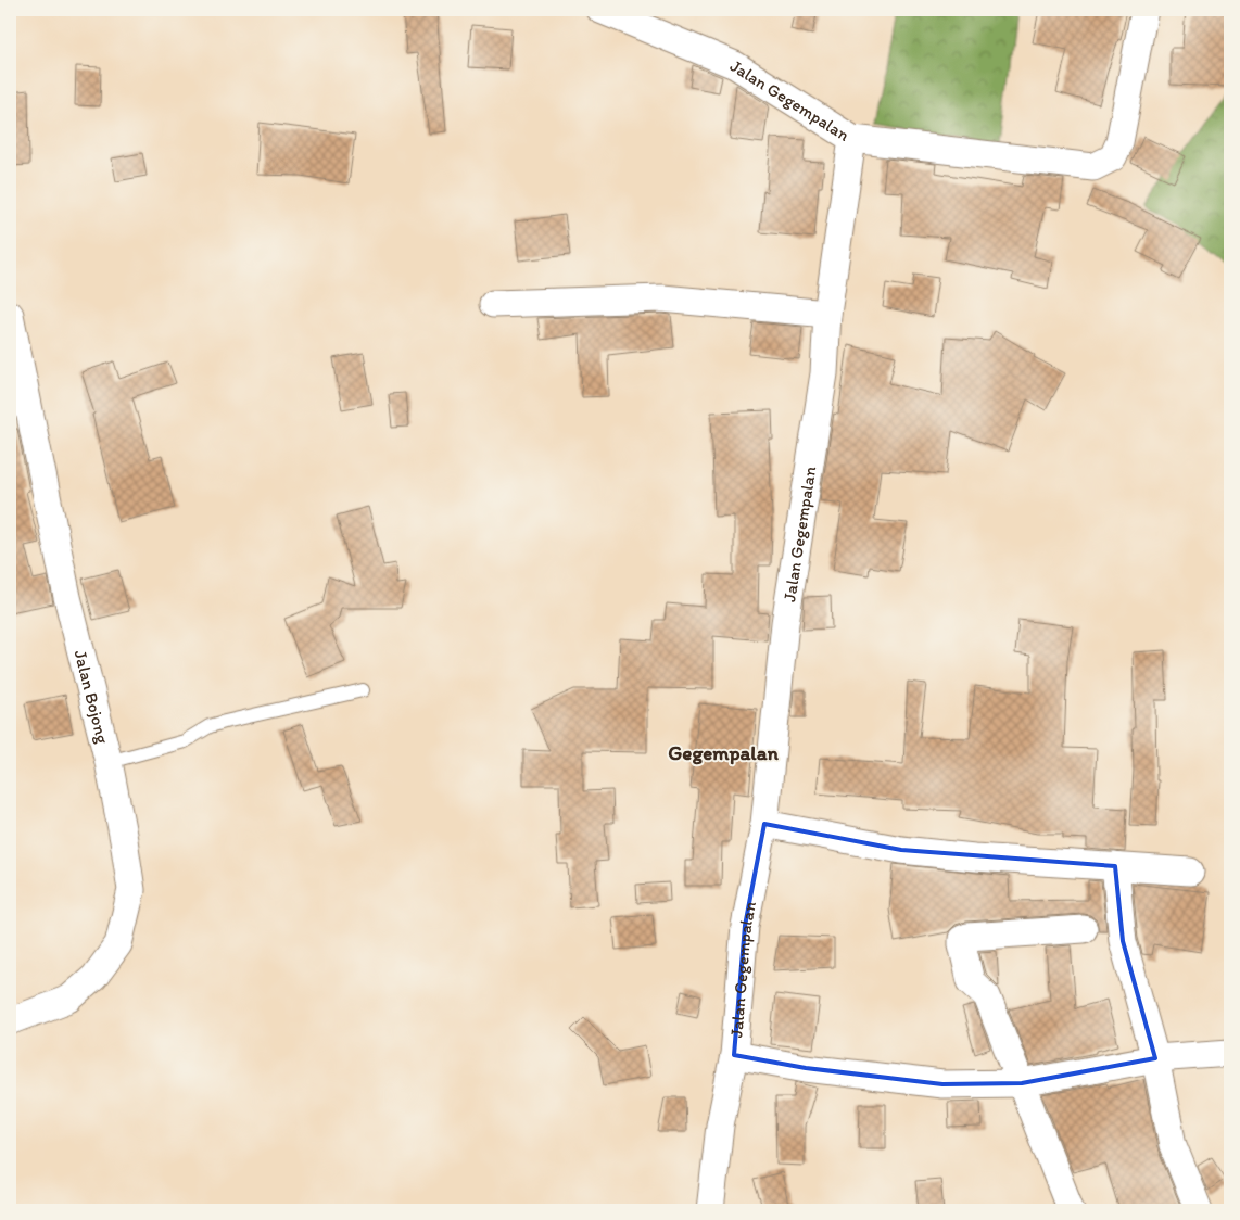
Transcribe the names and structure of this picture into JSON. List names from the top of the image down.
{
  "streets": {
    "street": ["Jalan Gegempalan", "Jalan Bojong"]
  },
  "districts": ["Gegempalan"]
}
